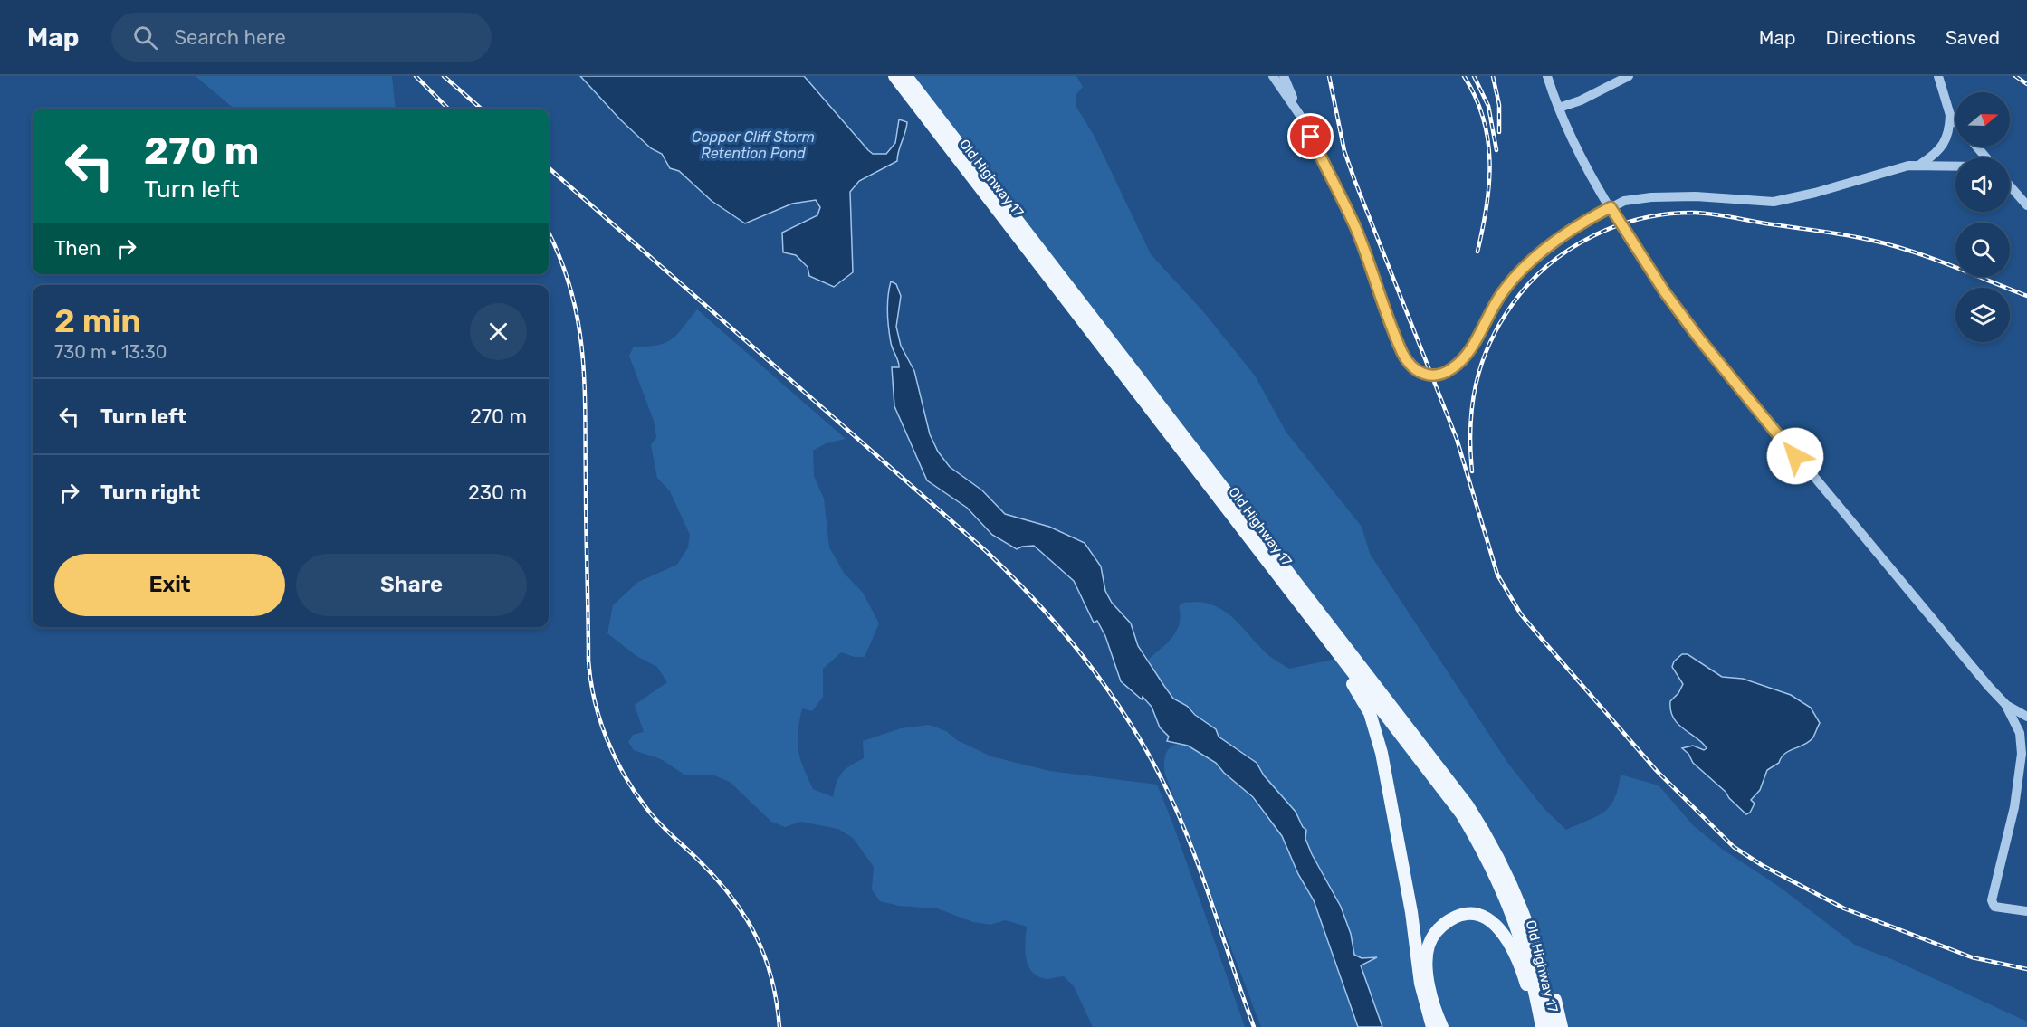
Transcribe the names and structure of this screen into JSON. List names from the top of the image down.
{
  "streets": {
    "main road": ["Old Highway 17"]
  },
  "water": ["Copper Cliff Storm Retention Pond"],
  "north": "right",
  "page": {
    "header": "Map",
    "search": "Search here",
    "nav": ["Map", "Directions", "Saved"],
    "turn": ["270 m", "Turn left"],
    "then": "Then",
    "heading": ["2 min", "730 m · 13:30"],
    "list": [
      {
        "name": "Turn left",
        "value": "270 m"
      },
      {
        "name": "Turn right",
        "value": "230 m"
      }
    ],
    "buttons": ["Exit", "Share"]
  }
}
